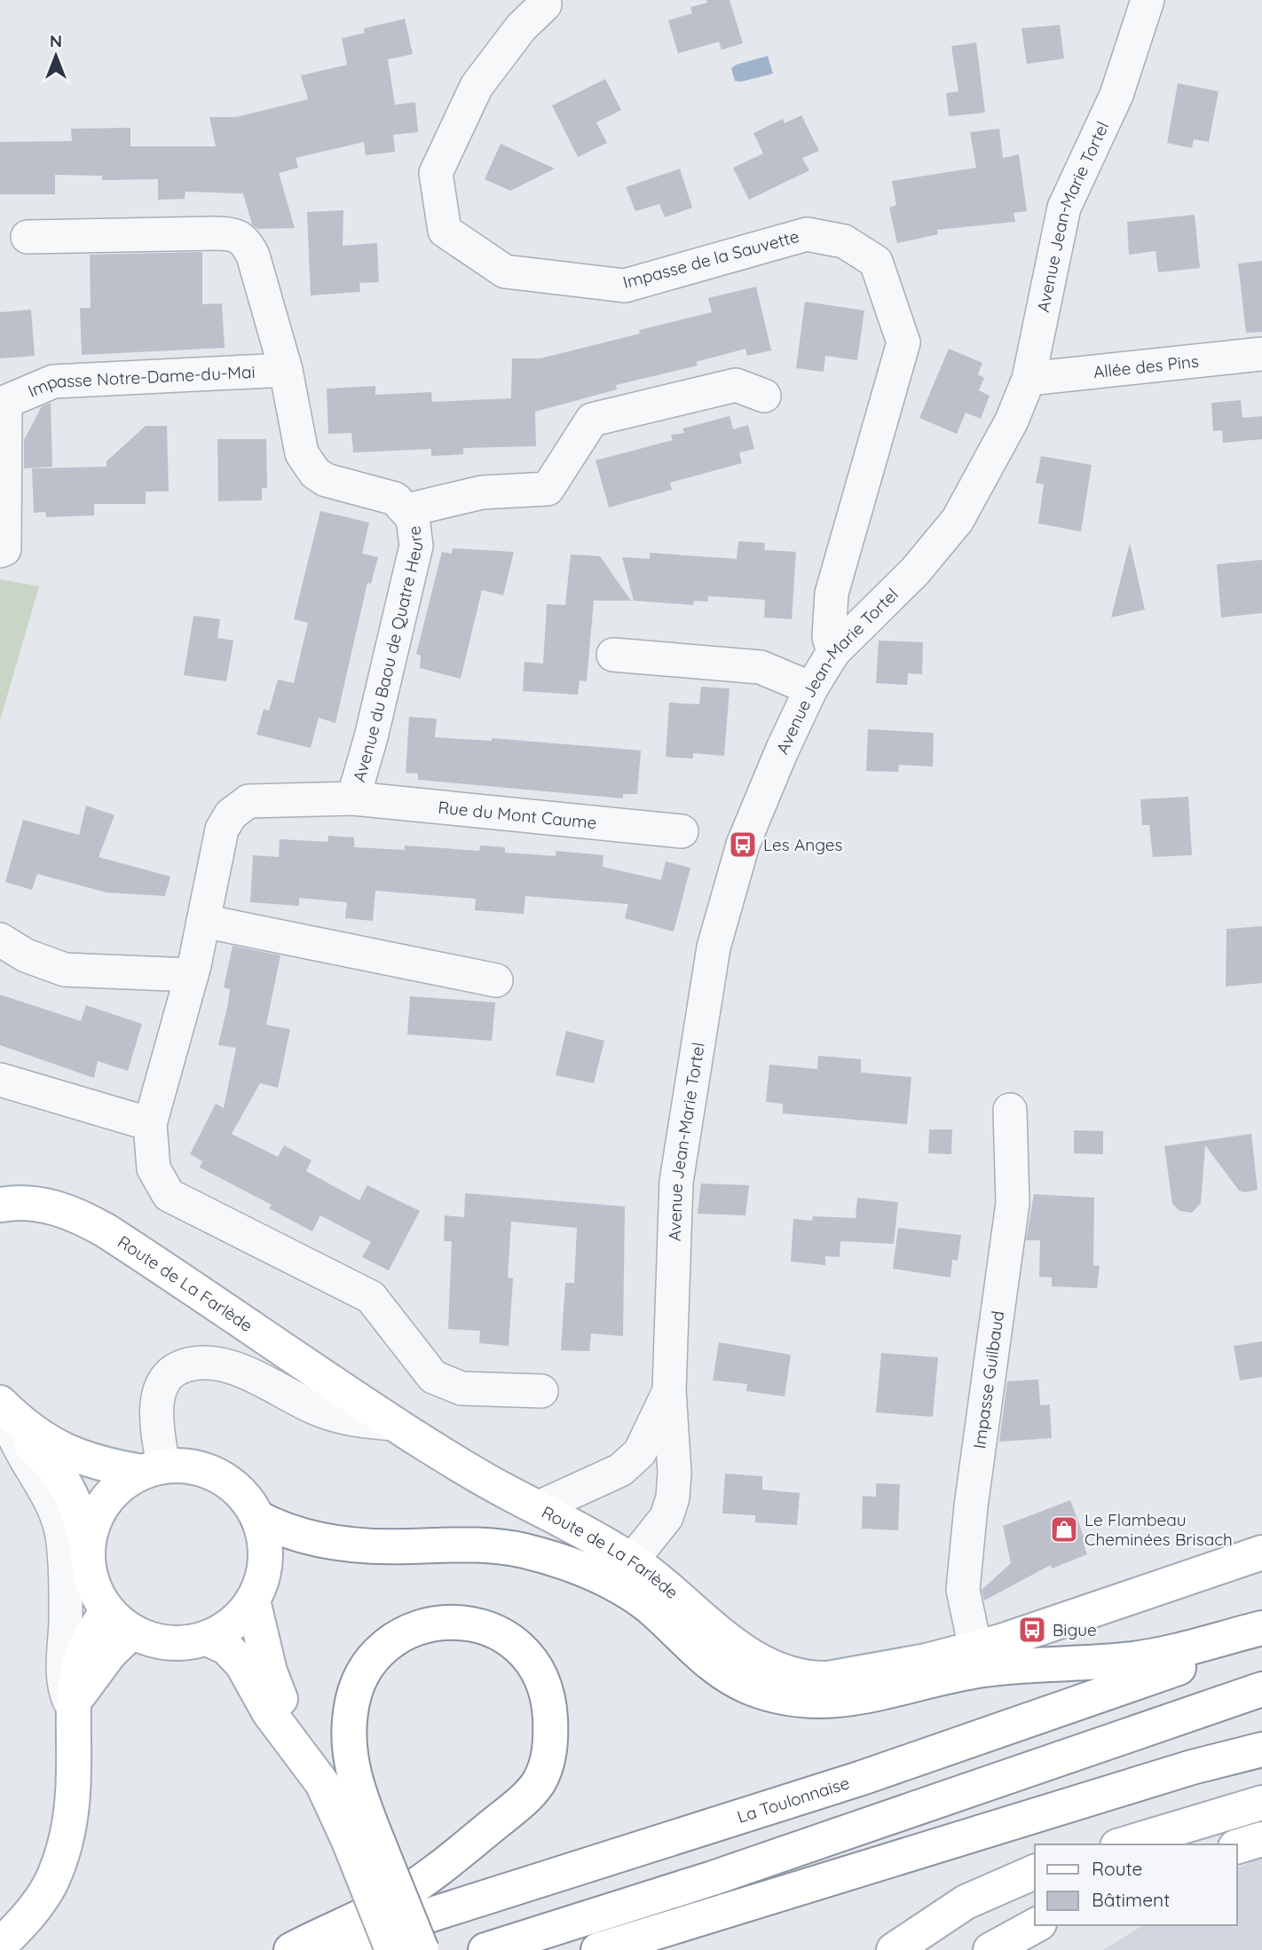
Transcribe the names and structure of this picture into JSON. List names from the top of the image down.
{
  "streets": {
    "main road": ["Route de La Farlède", "La Toulonnaise"],
    "street": [
      "Avenue Jean-Marie Tortel",
      "Impasse de la Sauvette",
      "Allée des Pins",
      "Impasse Notre-Dame-du-Mai",
      "Avenue du Baou de Quatre Heure",
      "Rue du Mont Caume",
      "Impasse Guilbaud"
    ]
  },
  "crossings": [
    ["Avenue Jean-Marie Tortel", "Impasse de la Sauvette"],
    ["Avenue Jean-Marie Tortel", "Allée des Pins"],
    ["Avenue Jean-Marie Tortel", "Route de La Farlède"],
    ["Impasse Notre-Dame-du-Mai", "Avenue du Baou de Quatre Heure"],
    ["Avenue du Baou de Quatre Heure", "Rue du Mont Caume"],
    ["Route de La Farlède", "Impasse Guilbaud"]
  ],
  "places": {
    "bus stop": ["Les Anges", "Bigue"],
    "shop": ["Le Flambeau Cheminées Brisach"]
  },
  "legend": ["Route", "Bâtiment"],
  "north": "top"
}
